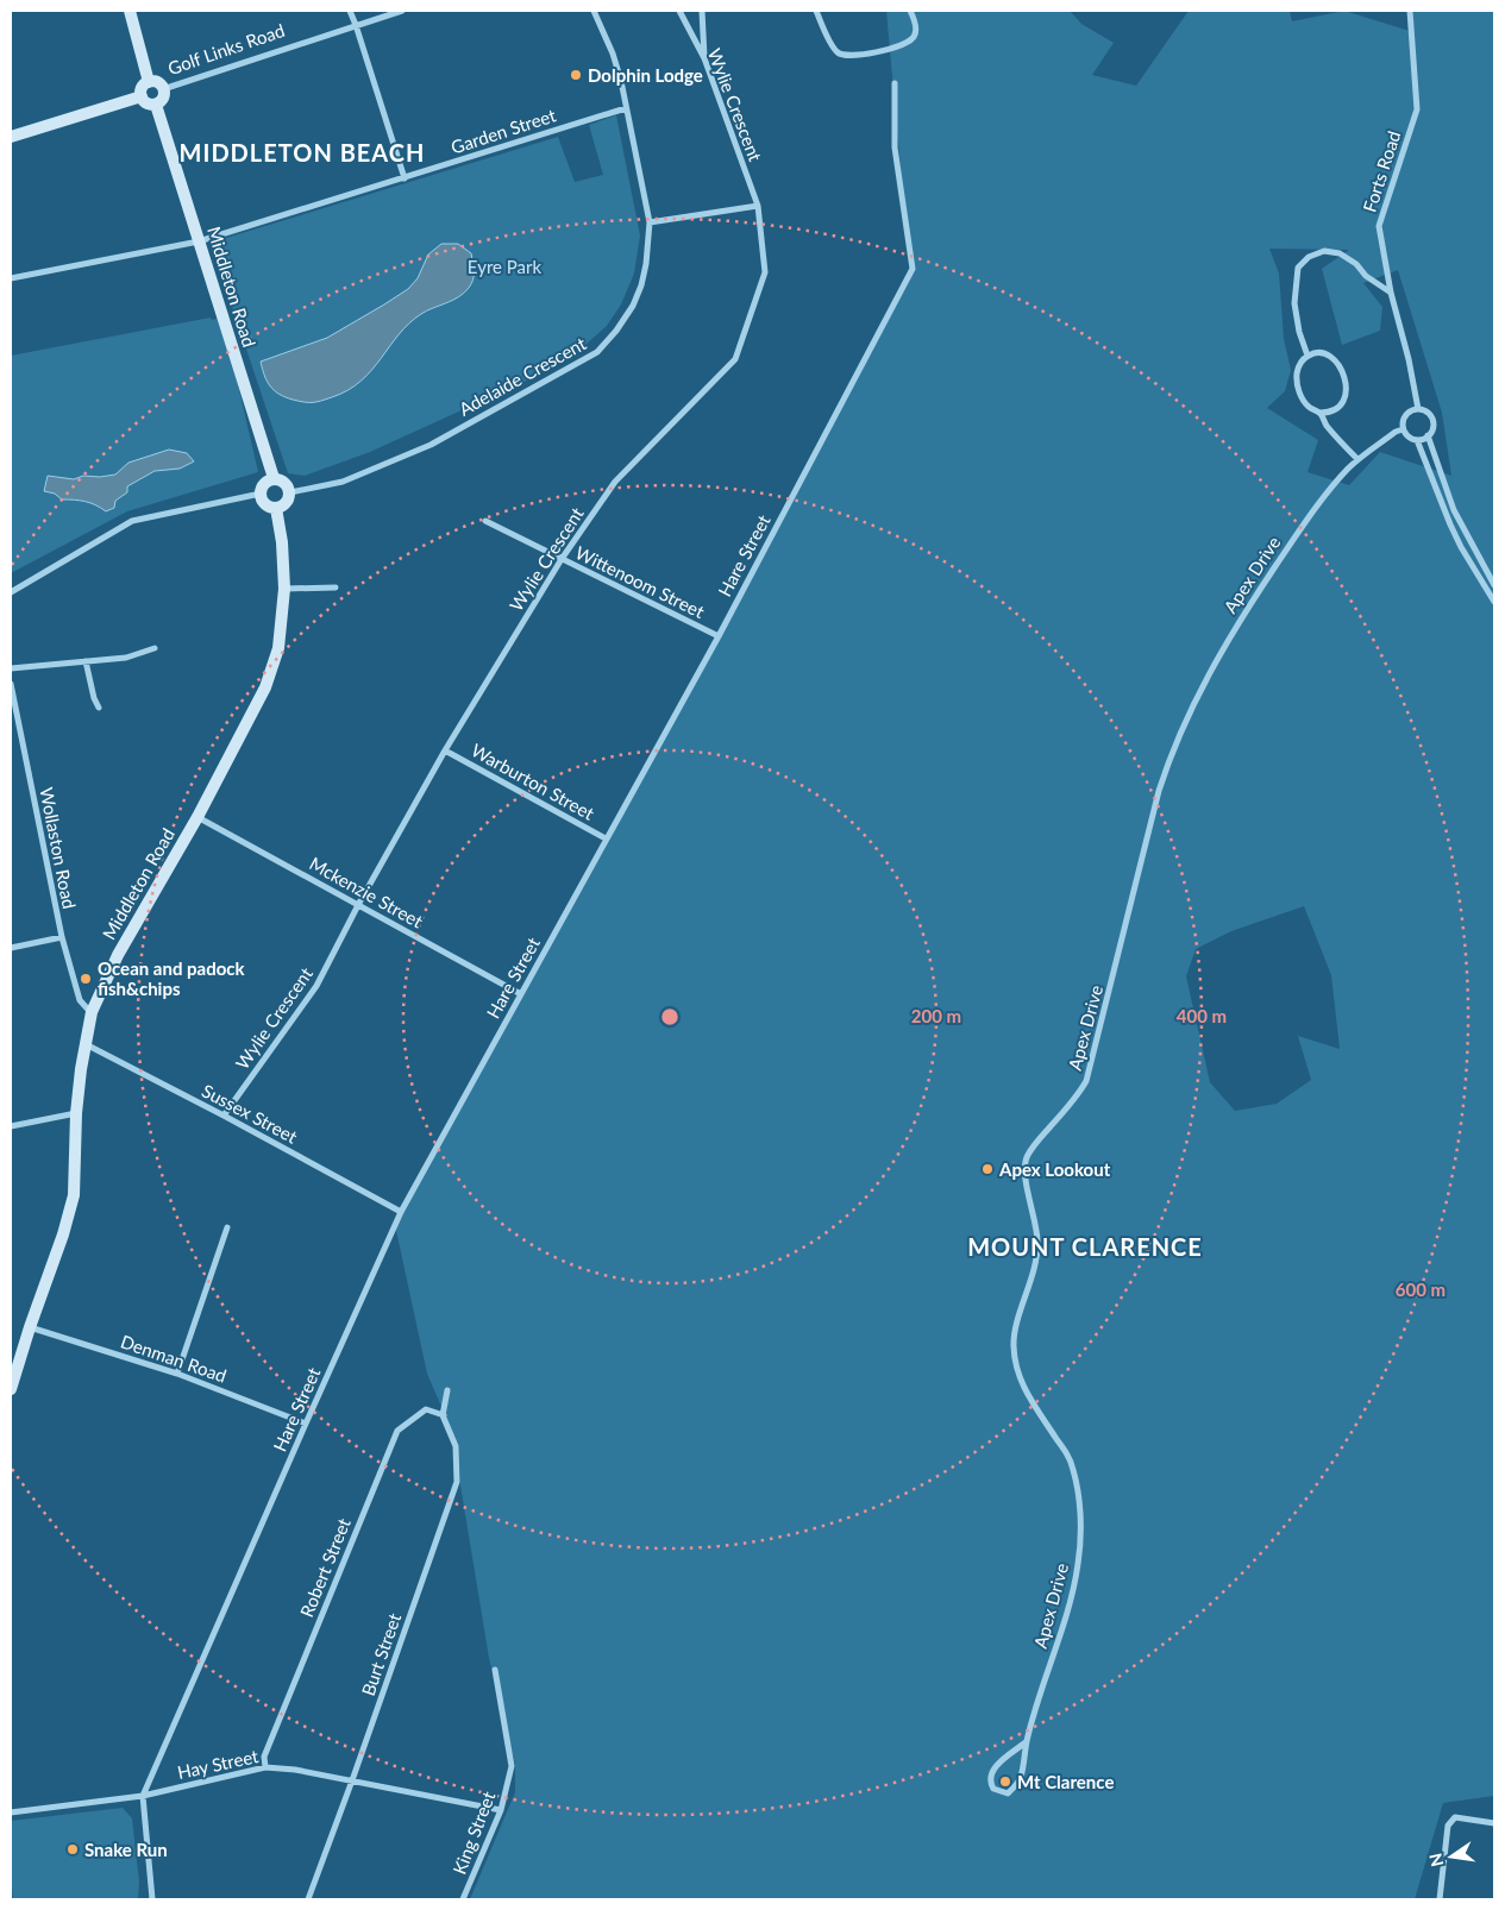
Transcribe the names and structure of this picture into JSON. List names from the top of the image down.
{
  "streets": {
    "main road": ["Middleton Road"],
    "street": [
      "Golf Links Road",
      "Wylie Crescent",
      "Garden Street",
      "Forts Road",
      "Adelaide Crescent",
      "Hare Street",
      "Apex Drive",
      "Wittenoom Street",
      "Warburton Street",
      "Wollaston Road",
      "Mckenzie Street",
      "Sussex Street",
      "Denman Road",
      "Robert Street",
      "Burt Street",
      "Hay Street",
      "King Street"
    ]
  },
  "crossings": [
    ["Golf Links Road", "Middleton Road"],
    ["Wylie Crescent", "Wittenoom Street"],
    ["Wylie Crescent", "Warburton Street"],
    ["Wylie Crescent", "Mckenzie Street"],
    ["Wylie Crescent", "Sussex Street"],
    ["Garden Street", "Middleton Road"],
    ["Garden Street", "Adelaide Crescent"],
    ["Forts Road", "Apex Drive"],
    ["Middleton Road", "Adelaide Crescent"],
    ["Middleton Road", "Wollaston Road"],
    ["Middleton Road", "Mckenzie Street"],
    ["Middleton Road", "Sussex Street"],
    ["Middleton Road", "Denman Road"],
    ["Hare Street", "Wittenoom Street"],
    ["Hare Street", "Warburton Street"],
    ["Hare Street", "Mckenzie Street"],
    ["Hare Street", "Sussex Street"],
    ["Hare Street", "Denman Road"],
    ["Hare Street", "Hay Street"],
    ["Robert Street", "Burt Street"],
    ["Robert Street", "Hay Street"],
    ["Burt Street", "Hay Street"],
    ["Hay Street", "King Street"]
  ],
  "districts": ["MIDDLETON BEACH", "MOUNT CLARENCE"],
  "parks": ["Eyre Park"],
  "places": [
    "Dolphin Lodge",
    "Ocean and padock fish&chips",
    "Apex Lookout",
    "Mt Clarence",
    "Snake Run"
  ],
  "north": "left",
  "rings": ["200 m", "400 m", "600 m"]
}
